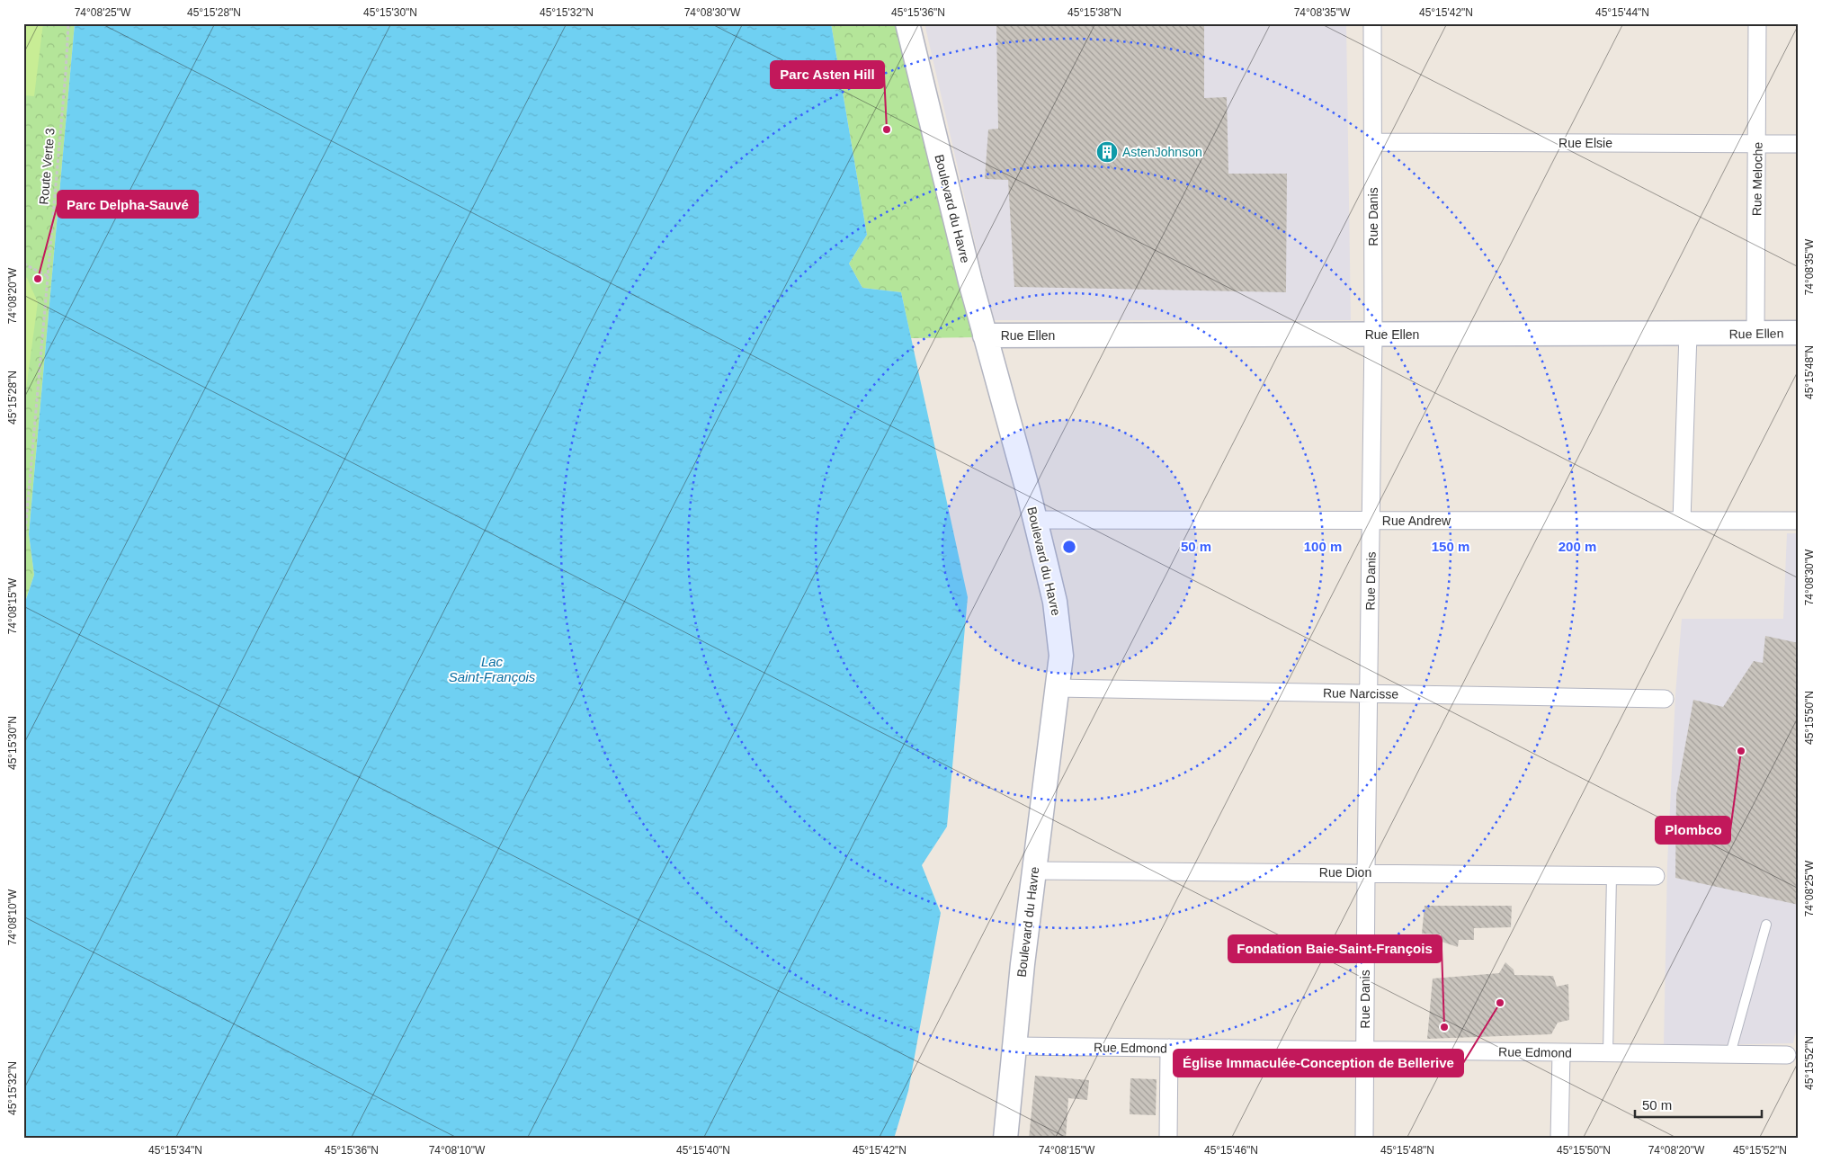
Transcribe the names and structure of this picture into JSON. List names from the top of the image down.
{
  "streets": {
    "street": [
      "Rue Elsie",
      "Rue Meloche",
      "Boulevard du Havre",
      "Rue Danis",
      "Rue Ellen",
      "Rue Andrew",
      "Rue Narcisse",
      "Rue Dion",
      "Rue Edmond"
    ],
    "path": ["Route Verte 3"]
  },
  "crossings": [
    ["Rue Elsie", "Rue Meloche"],
    ["Rue Elsie", "Rue Danis"],
    ["Rue Meloche", "Rue Ellen"],
    ["Boulevard du Havre", "Rue Ellen"],
    ["Boulevard du Havre", "Rue Andrew"],
    ["Boulevard du Havre", "Rue Narcisse"],
    ["Boulevard du Havre", "Rue Dion"],
    ["Boulevard du Havre", "Rue Edmond"],
    ["Rue Danis", "Rue Ellen"],
    ["Rue Danis", "Rue Andrew"],
    ["Rue Danis", "Rue Narcisse"],
    ["Rue Danis", "Rue Dion"],
    ["Rue Danis", "Rue Edmond"]
  ],
  "water": ["Lac Saint-François"],
  "places": {
    "other": [
      "Parc Asten Hill",
      "Parc Delpha-Sauvé",
      "Plombco",
      "Église Immaculée-Conception de Bellerive",
      "Fondation Baie-Saint-François"
    ],
    "building": ["AstenJohnson"]
  },
  "scale_bar": "50 m",
  "coordinates": [
    "74°08'25\"W",
    "45°15'28\"N",
    "45°15'30\"N",
    "45°15'32\"N",
    "74°08'30\"W",
    "45°15'36\"N",
    "45°15'38\"N",
    "74°08'35\"W",
    "45°15'42\"N",
    "45°15'44\"N",
    "74°08'20\"W",
    "45°15'48\"N",
    "74°08'15\"W",
    "45°15'50\"N",
    "74°08'10\"W",
    "45°15'52\"N",
    "45°15'34\"N",
    "45°15'40\"N",
    "45°15'46\"N"
  ],
  "rings": [
    "50 m",
    "100 m",
    "150 m",
    "200 m"
  ]
}
